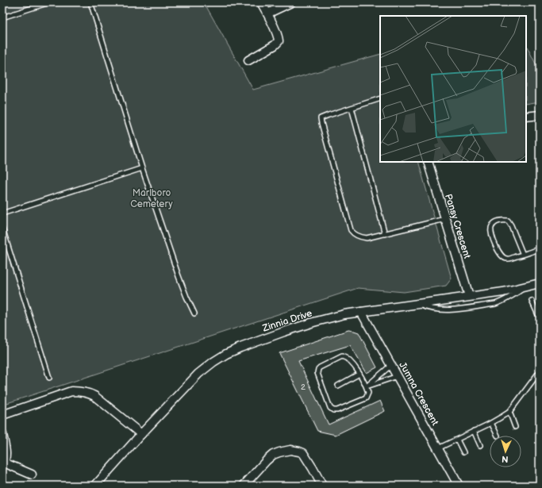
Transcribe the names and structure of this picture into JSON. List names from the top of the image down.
{
  "streets": {
    "street": ["Pansy Crescent", "Zinnia Drive", "Jumna Crescent"]
  },
  "crossings": [
    ["Pansy Crescent", "Zinnia Drive"],
    ["Zinnia Drive", "Jumna Crescent"]
  ],
  "parks": ["Marlboro Cemetery"],
  "house_numbers": ["2"],
  "north": "bottom"
}
